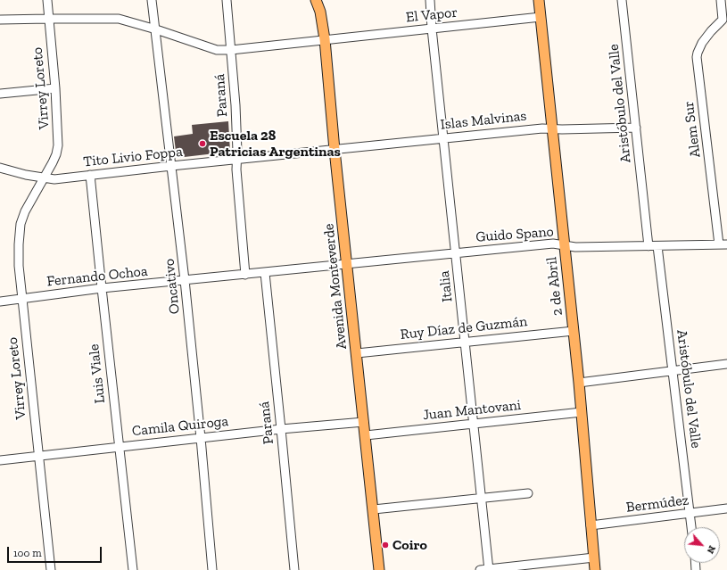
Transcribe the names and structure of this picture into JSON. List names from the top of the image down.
{
  "streets": {
    "main road": ["Avenida Monteverde", "2 de Abril"],
    "street": [
      "El Vapor",
      "Virrey Loreto",
      "Paraná",
      "Aristóbulo del Valle",
      "Islas Malvinas",
      "Alem Sur",
      "Tito Livio Foppa",
      "Guido Spano",
      "Fernando Ochoa",
      "Oncativo",
      "Italia",
      "Ruy Díaz de Guzmán",
      "Luis Viale",
      "Juan Mantovani",
      "Camila Quiroga",
      "Bermúdez"
    ]
  },
  "crossings": [
    ["El Vapor", "Virrey Loreto"],
    ["El Vapor", "Paraná"],
    ["El Vapor", "Oncativo"],
    ["El Vapor", "Avenida Monteverde"],
    ["El Vapor", "Italia"],
    ["El Vapor", "2 de Abril"],
    ["Virrey Loreto", "Tito Livio Foppa"],
    ["Virrey Loreto", "Fernando Ochoa"],
    ["Virrey Loreto", "Camila Quiroga"],
    ["Paraná", "Tito Livio Foppa"],
    ["Paraná", "Fernando Ochoa"],
    ["Paraná", "Camila Quiroga"],
    ["Aristóbulo del Valle", "Islas Malvinas"],
    ["Aristóbulo del Valle", "Guido Spano"],
    ["Aristóbulo del Valle", "Bermúdez"],
    ["Islas Malvinas", "Tito Livio Foppa"],
    ["Islas Malvinas", "Avenida Monteverde"],
    ["Islas Malvinas", "Italia"],
    ["Islas Malvinas", "2 de Abril"],
    ["Alem Sur", "Guido Spano"],
    ["Tito Livio Foppa", "Oncativo"],
    ["Tito Livio Foppa", "Avenida Monteverde"],
    ["Tito Livio Foppa", "Luis Viale"],
    ["Guido Spano", "Fernando Ochoa"],
    ["Guido Spano", "Avenida Monteverde"],
    ["Guido Spano", "Italia"],
    ["Guido Spano", "2 de Abril"],
    ["Fernando Ochoa", "Oncativo"],
    ["Fernando Ochoa", "Avenida Monteverde"],
    ["Fernando Ochoa", "Luis Viale"],
    ["Oncativo", "Camila Quiroga"],
    ["Avenida Monteverde", "Ruy Díaz de Guzmán"],
    ["Avenida Monteverde", "Juan Mantovani"],
    ["Avenida Monteverde", "Camila Quiroga"],
    ["Italia", "Ruy Díaz de Guzmán"],
    ["Italia", "Juan Mantovani"],
    ["2 de Abril", "Ruy Díaz de Guzmán"],
    ["2 de Abril", "Juan Mantovani"],
    ["2 de Abril", "Bermúdez"],
    ["Luis Viale", "Camila Quiroga"]
  ],
  "places": ["Escuela 28 Patricias Argentinas", "Coiro"],
  "scale_bar": "100 m",
  "north": "bottom right"
}
